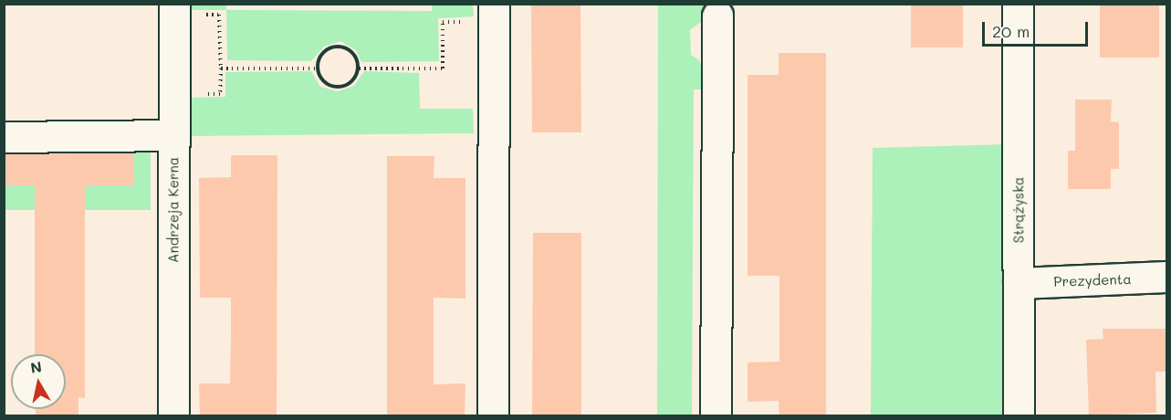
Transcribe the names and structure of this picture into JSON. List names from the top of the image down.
{
  "streets": {
    "street": ["Andrzeja Kerna", "Strążyska", "Prezydenta"]
  },
  "crossings": [
    ["Strążyska", "Prezydenta"]
  ],
  "scale_bar": "20 m",
  "north": "top"
}
